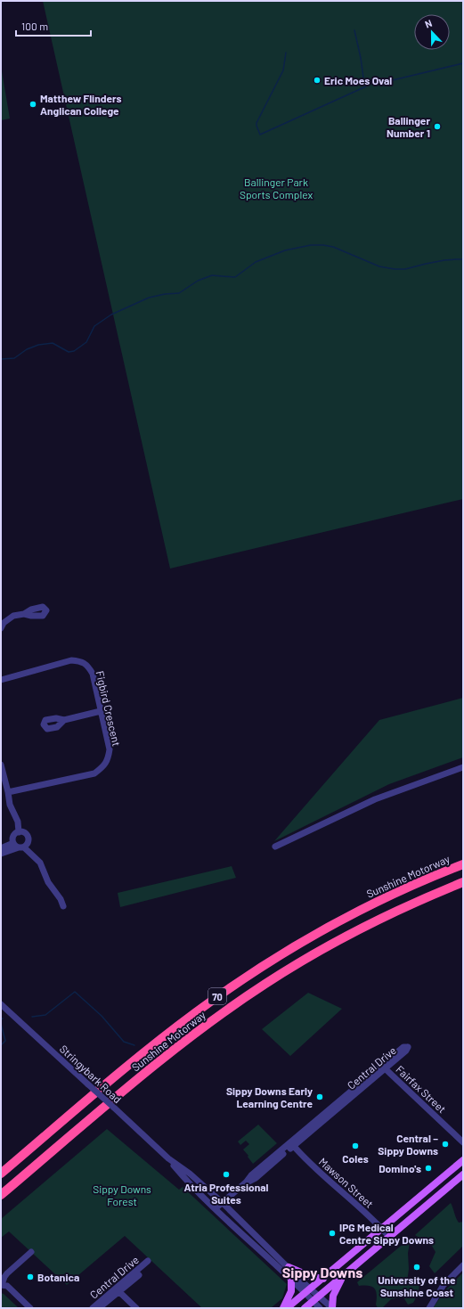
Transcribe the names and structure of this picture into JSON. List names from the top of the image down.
{
  "streets": {
    "highway": ["Sunshine Motorway", "70"],
    "street": [
      "Figbird Crescent",
      "Central Drive",
      "Stringybark Road",
      "Fairfax Street",
      "Mawson Street"
    ]
  },
  "crossings": [
    ["Central Drive", "Stringybark Road"],
    ["Central Drive", "Fairfax Street"],
    ["Central Drive", "Mawson Street"]
  ],
  "districts": ["Sippy Downs"],
  "parks": ["Ballinger Park Sports Complex", "Sippy Downs Forest"],
  "places": [
    "Eric Moes Oval",
    "Matthew Flinders Anglican College",
    "Ballinger Number 1",
    "Sippy Downs Early Learning Centre",
    "Central – Sippy Downs",
    "Coles",
    "Domino's",
    "Atria Professional Suites",
    "IPG Medical Centre Sippy Downs",
    "University of the Sunshine Coast",
    "Botanica"
  ],
  "scale_bar": "100 m",
  "north": "top"
}
